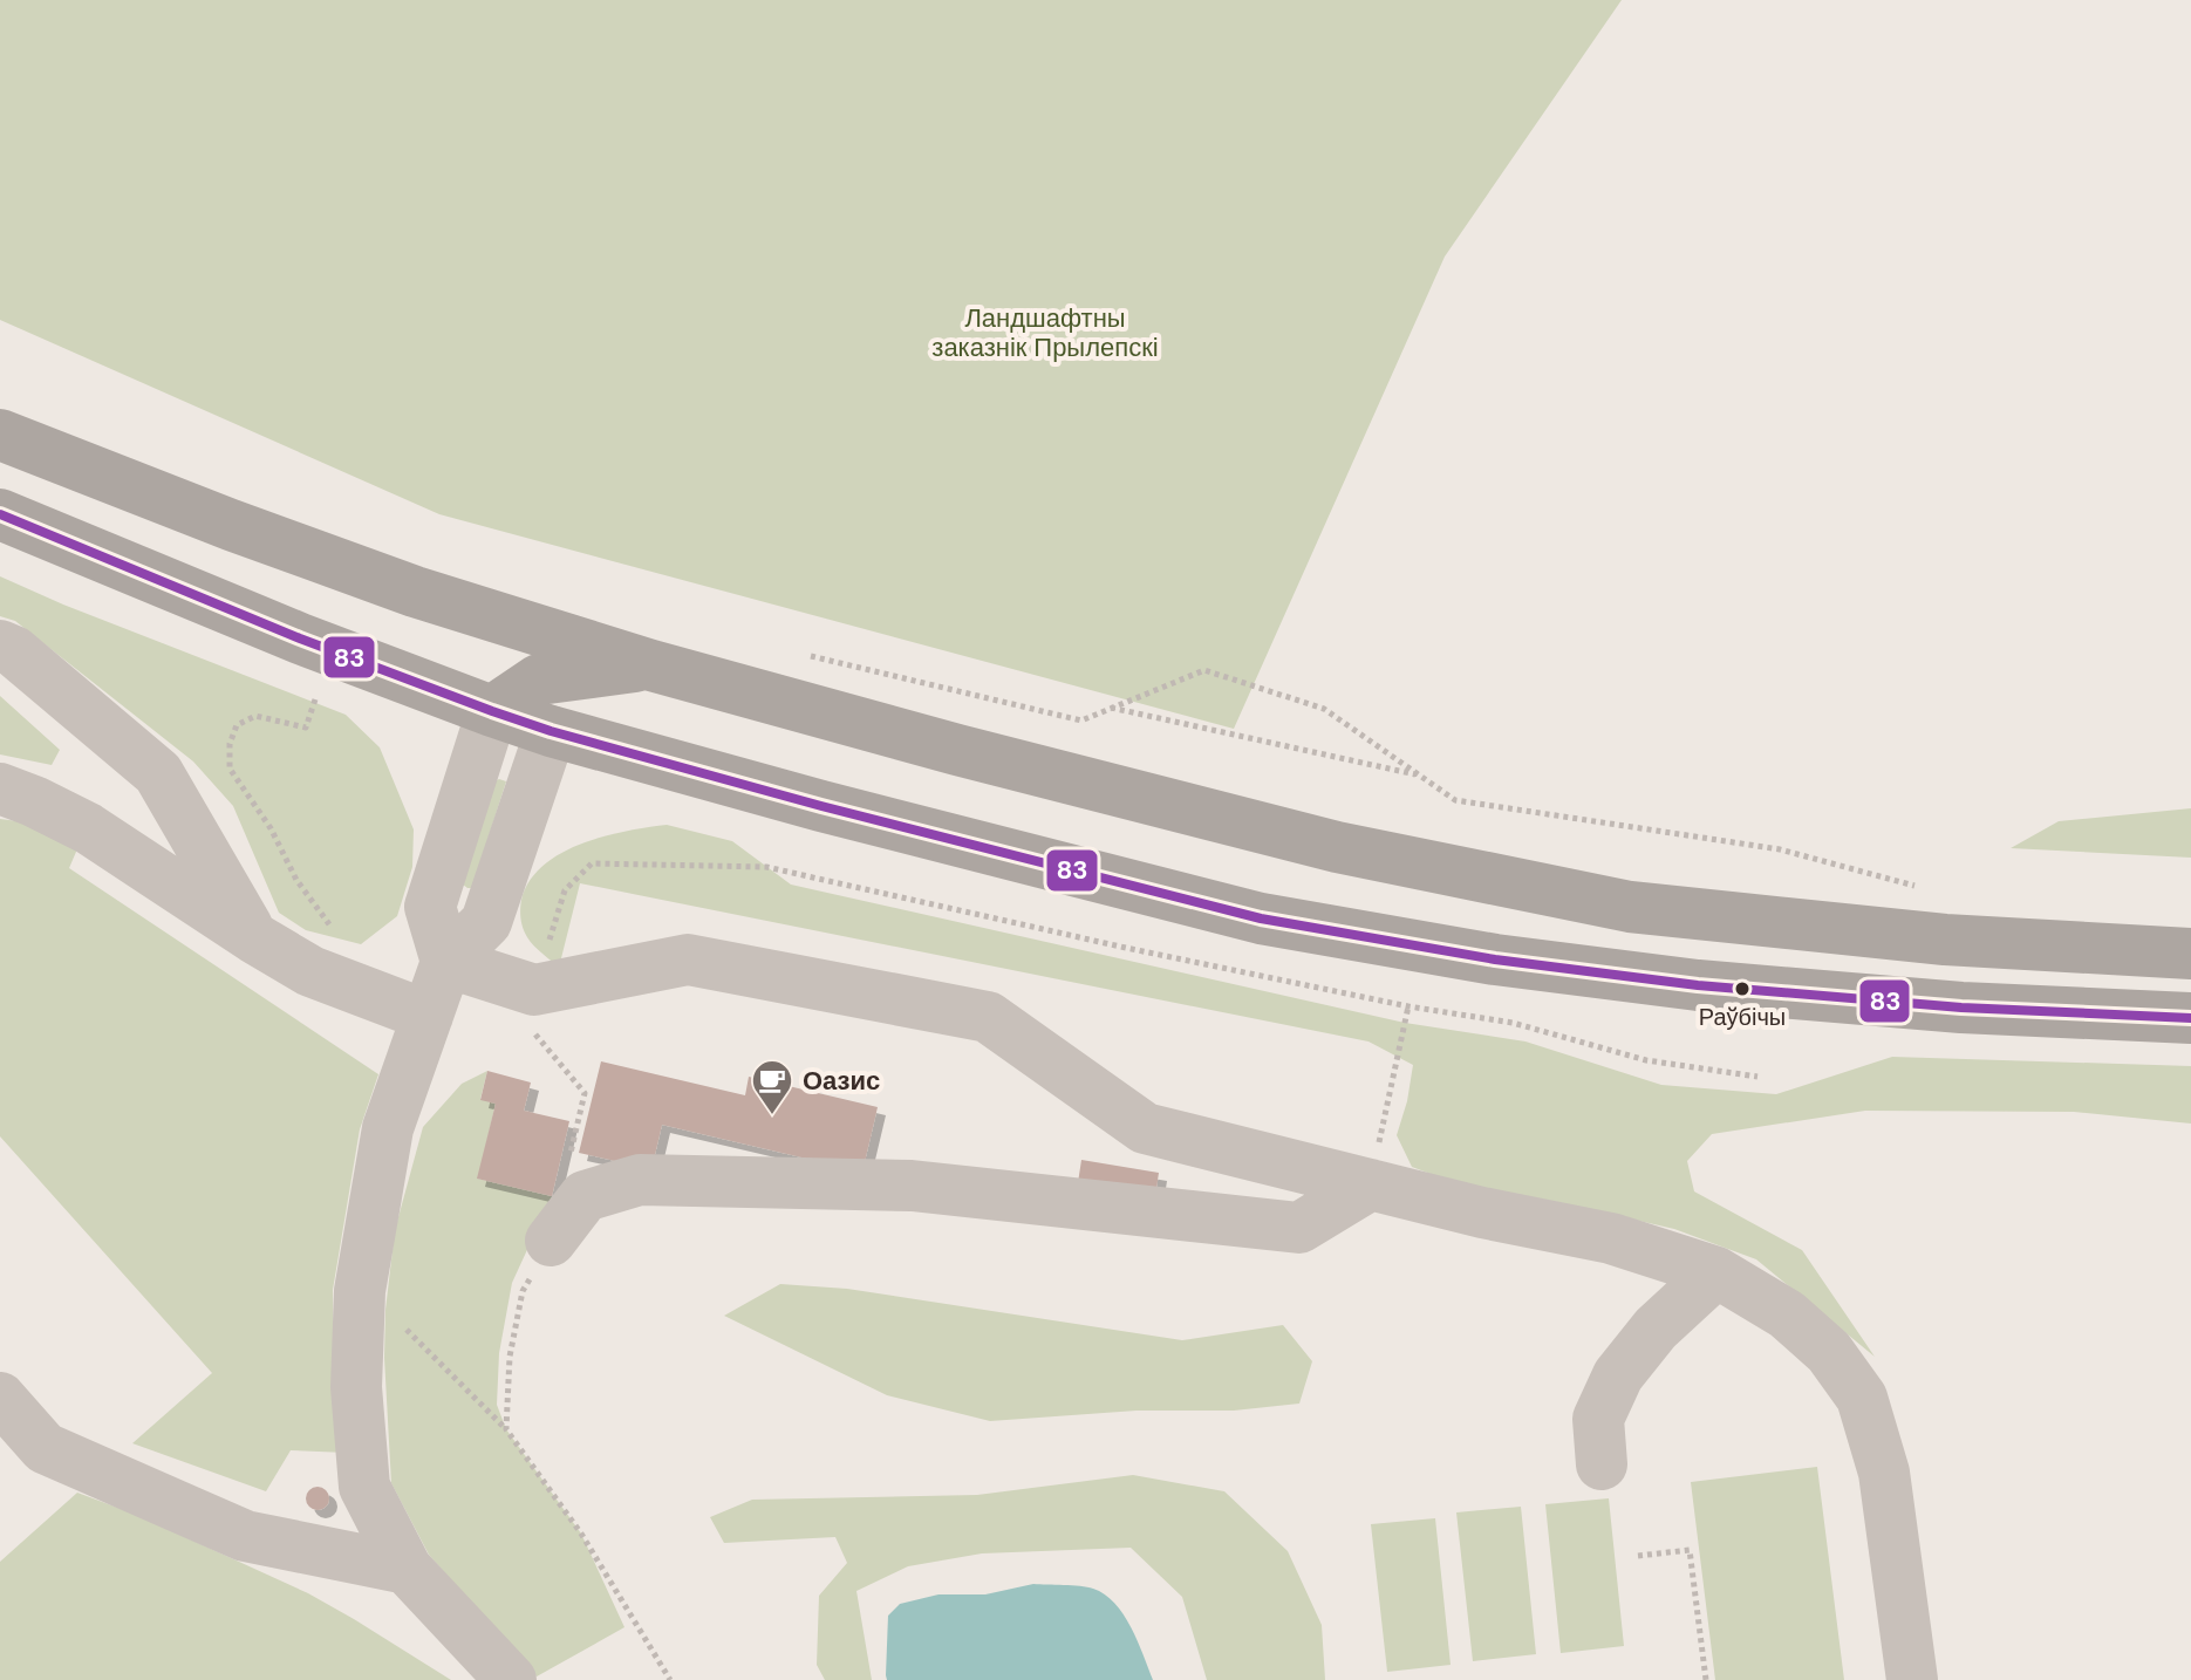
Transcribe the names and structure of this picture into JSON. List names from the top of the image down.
{
  "parks": ["Ландшафтны заказнік Прылепскі"],
  "places": {
    "other": ["Раўбічы"],
    "cafe": ["Оазис"]
  },
  "lines": ["transit line 83"]
}
